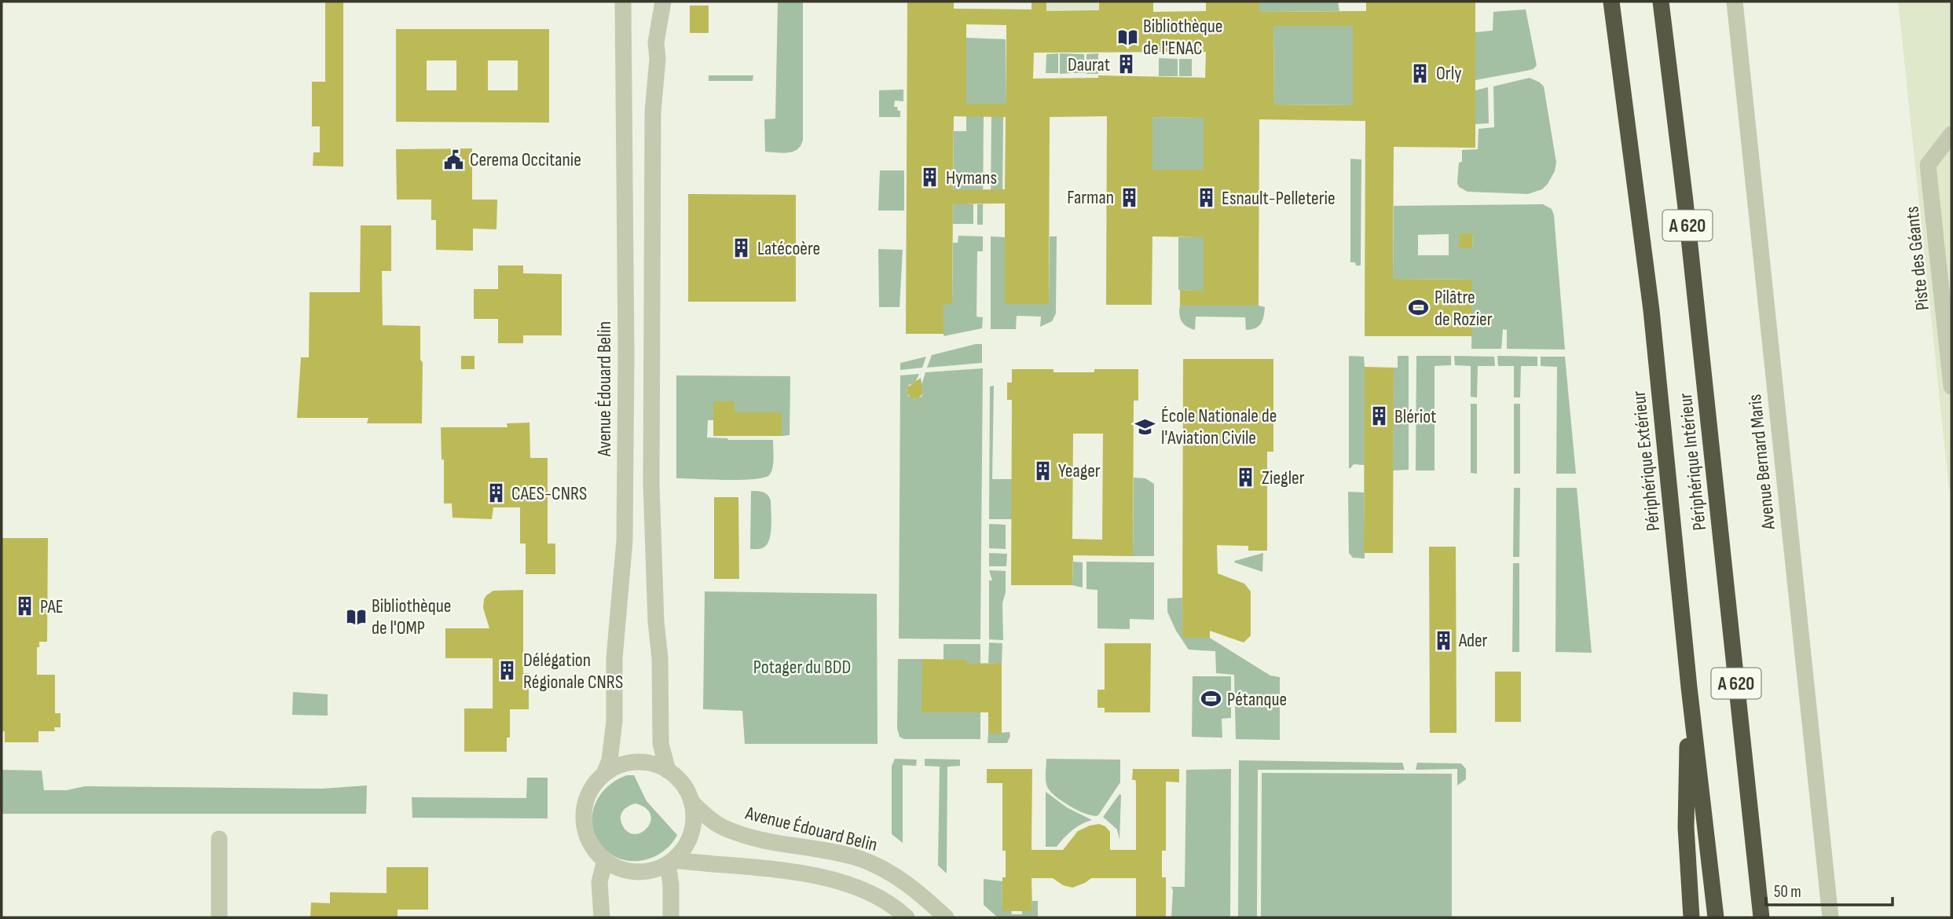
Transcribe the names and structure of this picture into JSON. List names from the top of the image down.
{
  "streets": {
    "highway": ["A 620", "Périphérique Extérieur", "Périphérique Intérieur"],
    "street": ["Piste des Géants", "Avenue Édouard Belin", "Avenue Bernard Maris"]
  },
  "parks": ["Potager du BDD"],
  "places": {
    "library": ["Bibliothèque de l'ENAC", "Bibliothèque de l'OMP"],
    "building": [
      "Daurat",
      "Orly",
      "Hymans",
      "Farman",
      "Esnault-Pelleterie",
      "Latécoère",
      "Blériot",
      "Yeager",
      "Ziegler",
      "CAES-CNRS",
      "PAE",
      "Ader",
      "Délégation Régionale CNRS"
    ],
    "public building": ["Cerema Occitanie"],
    "sports": ["Pilâtre de Rozier", "Pétanque"],
    "school or university": ["École Nationale de l'Aviation Civile"]
  },
  "scale_bar": "50 m"
}
